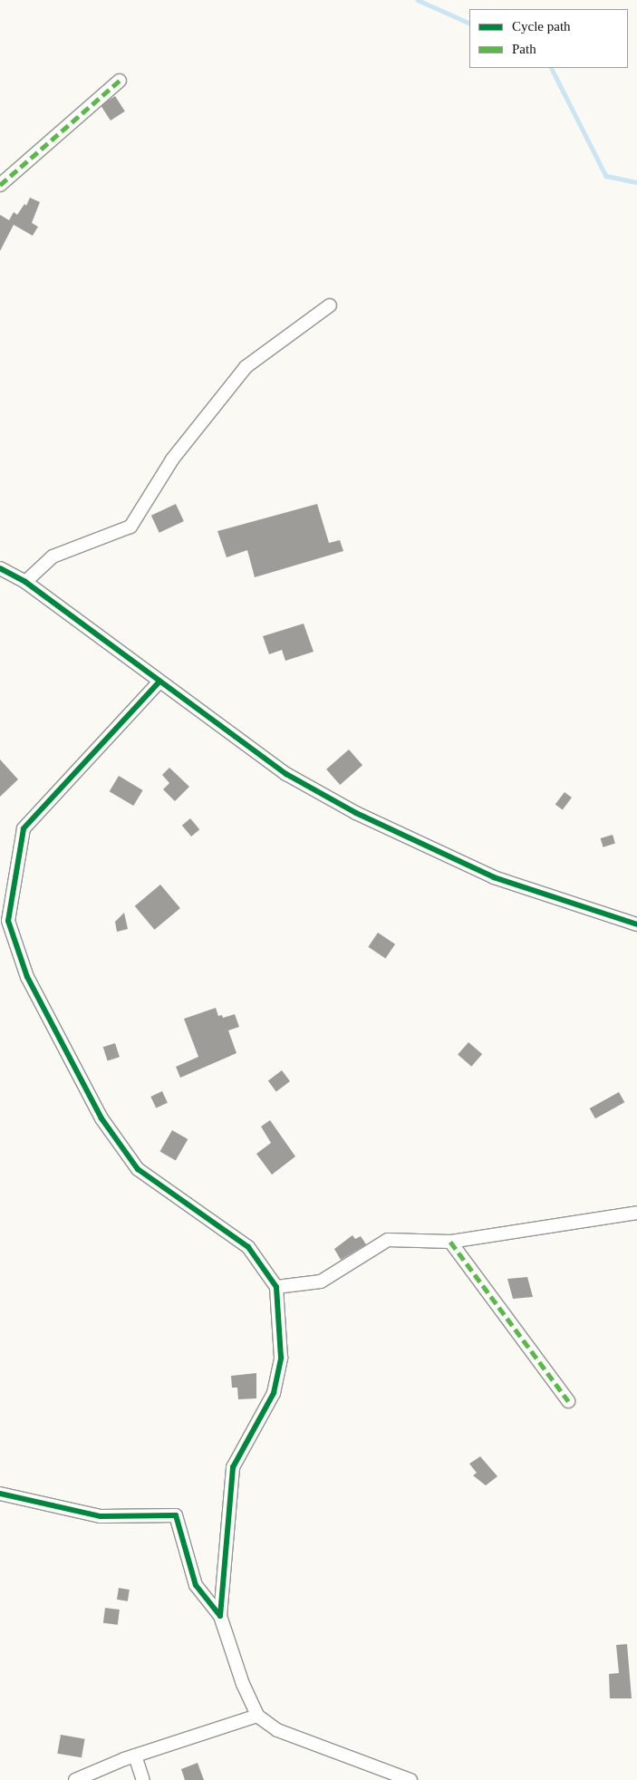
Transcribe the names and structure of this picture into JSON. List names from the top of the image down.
{
  "legend": ["Cycle path", "Path"]
}
